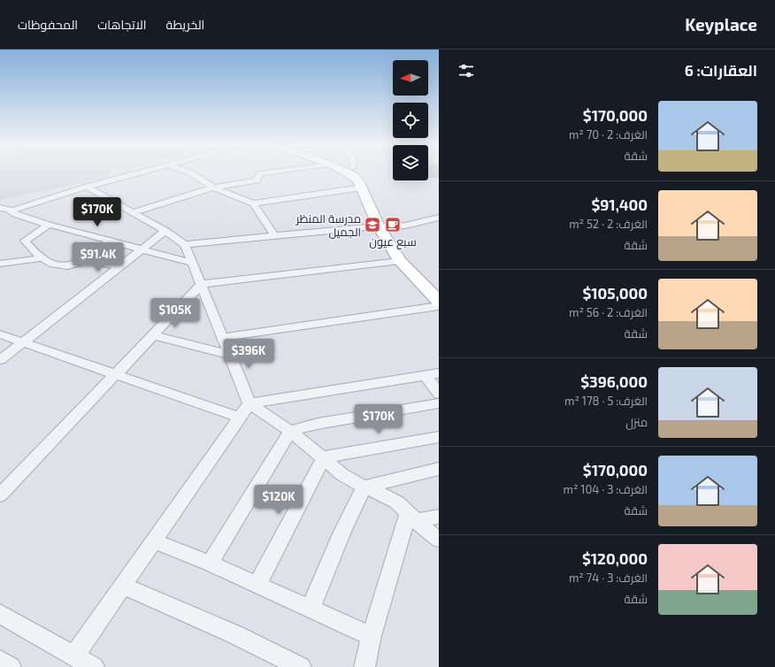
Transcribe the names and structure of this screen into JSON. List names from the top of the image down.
{
  "places": {
    "school or university": ["مدرسة المنظر الجميل"],
    "cafe": ["سبع عيون"]
  },
  "north": "left",
  "page": {
    "header": "Keyplace",
    "nav": ["الخريطة", "الاتجاهات", "المحفوظات"],
    "heading": "العقارات: 6",
    "list": [
      {
        "name": "$170,000",
        "note": "الغرف: 2 · 70 m² · شقة"
      },
      {
        "name": "$91,400",
        "note": "الغرف: 2 · 52 m² · شقة"
      },
      {
        "name": "$105,000",
        "note": "الغرف: 2 · 56 m² · شقة"
      },
      {
        "name": "$396,000",
        "note": "الغرف: 5 · 178 m² · منزل"
      },
      {
        "name": "$170,000",
        "note": "الغرف: 3 · 104 m² · شقة"
      },
      {
        "name": "$120,000",
        "note": "الغرف: 3 · 74 m² · شقة"
      }
    ],
    "price": [
      "$170K",
      "$91.4K",
      "$105K",
      "$396K",
      "$170K",
      "$120K"
    ]
  }
}
